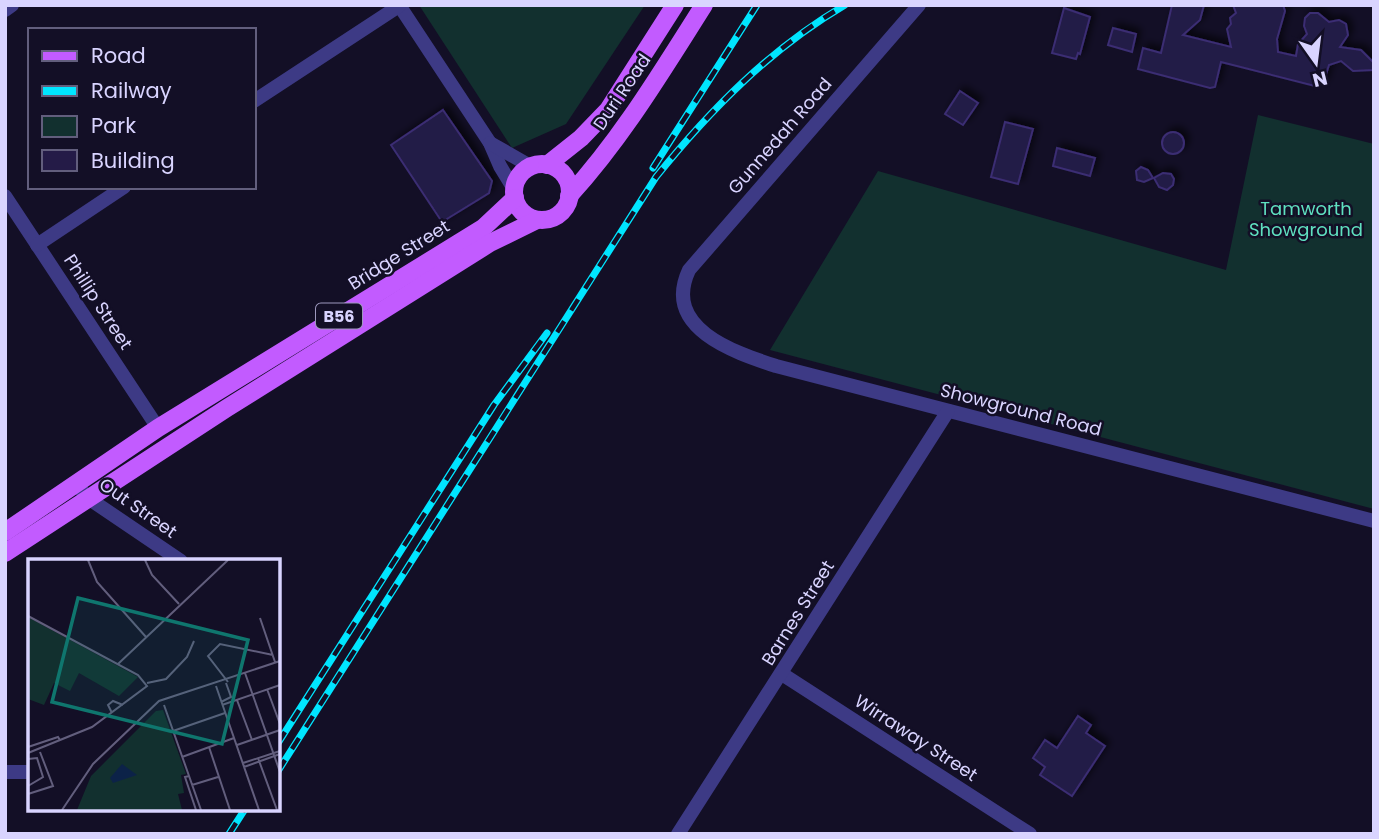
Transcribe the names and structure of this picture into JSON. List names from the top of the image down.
{
  "streets": {
    "main road": ["Duri Road", "Bridge Street", "B56"],
    "street": [
      "Gunnedah Road",
      "Phillip Street",
      "Showground Road",
      "Out Street",
      "Barnes Street",
      "Wirraway Street"
    ]
  },
  "crossings": [
    ["Duri Road", "Bridge Street"],
    ["Duri Road", "B56"],
    ["Gunnedah Road", "Showground Road"],
    ["Bridge Street", "Phillip Street"],
    ["Bridge Street", "B56"],
    ["Bridge Street", "Out Street"],
    ["Showground Road", "Barnes Street"],
    ["Barnes Street", "Wirraway Street"]
  ],
  "parks": ["Tamworth Showground"],
  "legend": [
    "Road",
    "Railway",
    "Park",
    "Building"
  ],
  "north": "bottom"
}
